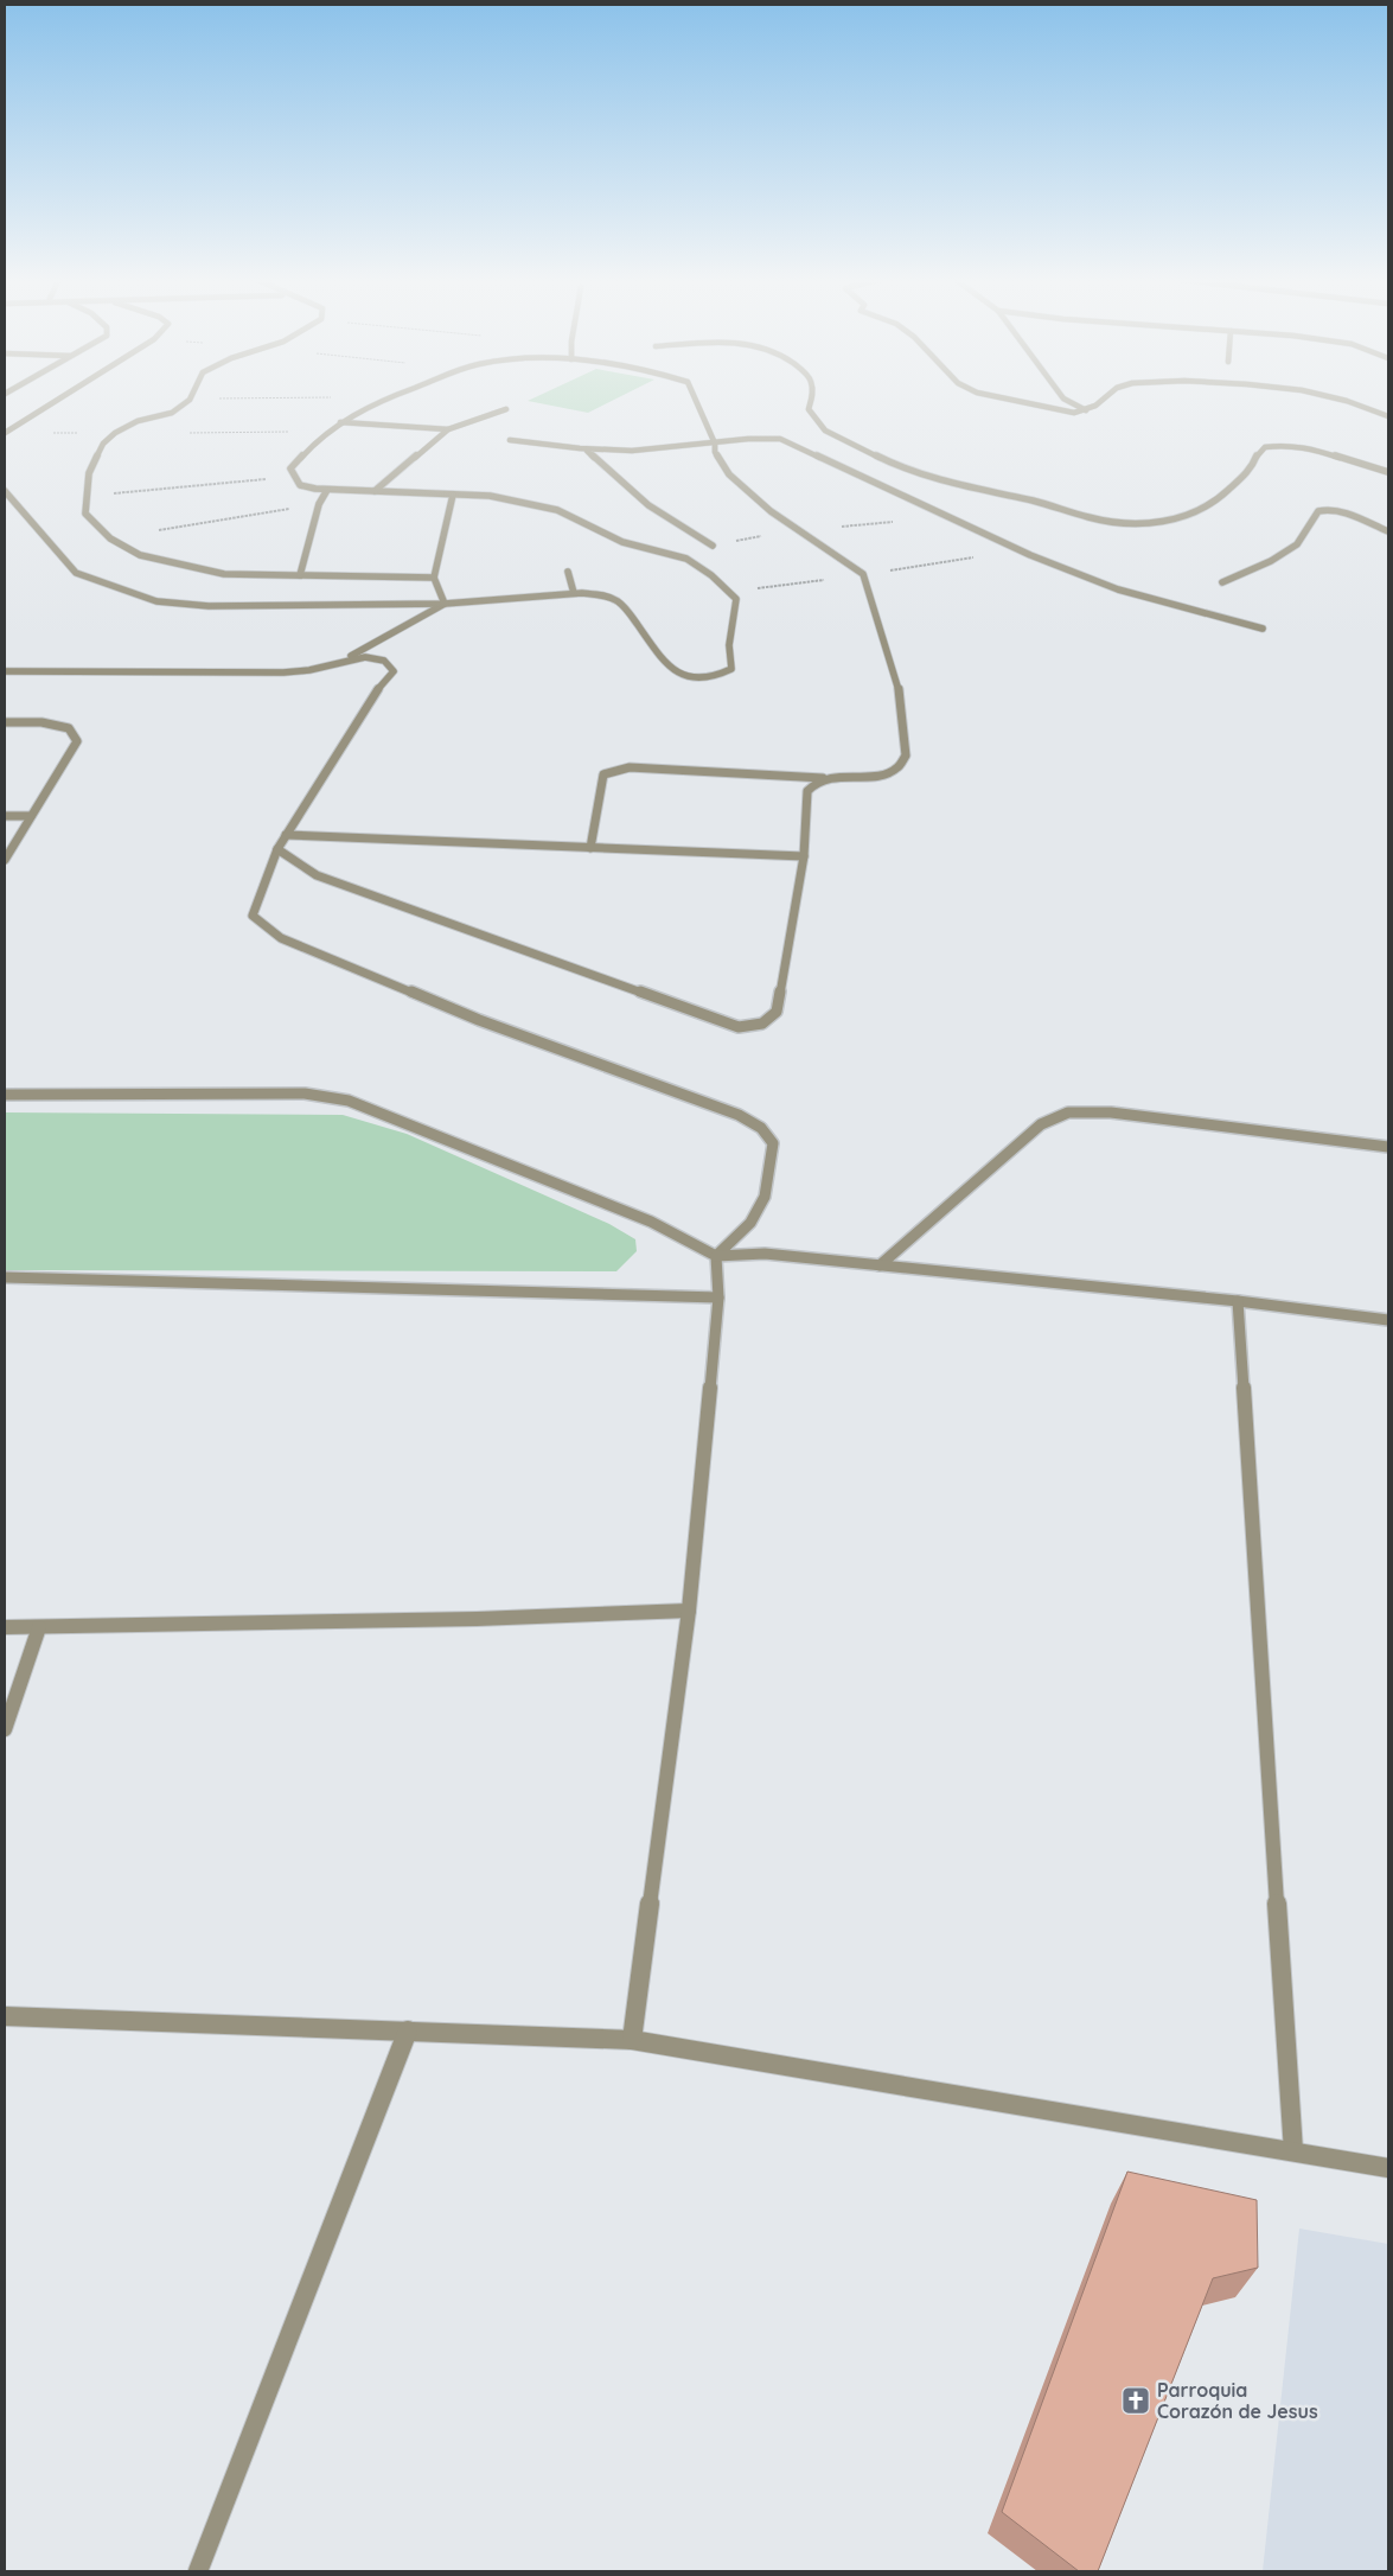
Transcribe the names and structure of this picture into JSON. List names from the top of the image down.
{
  "places": {
    "church": ["Parroquia Corazón de Jesus"]
  }
}
